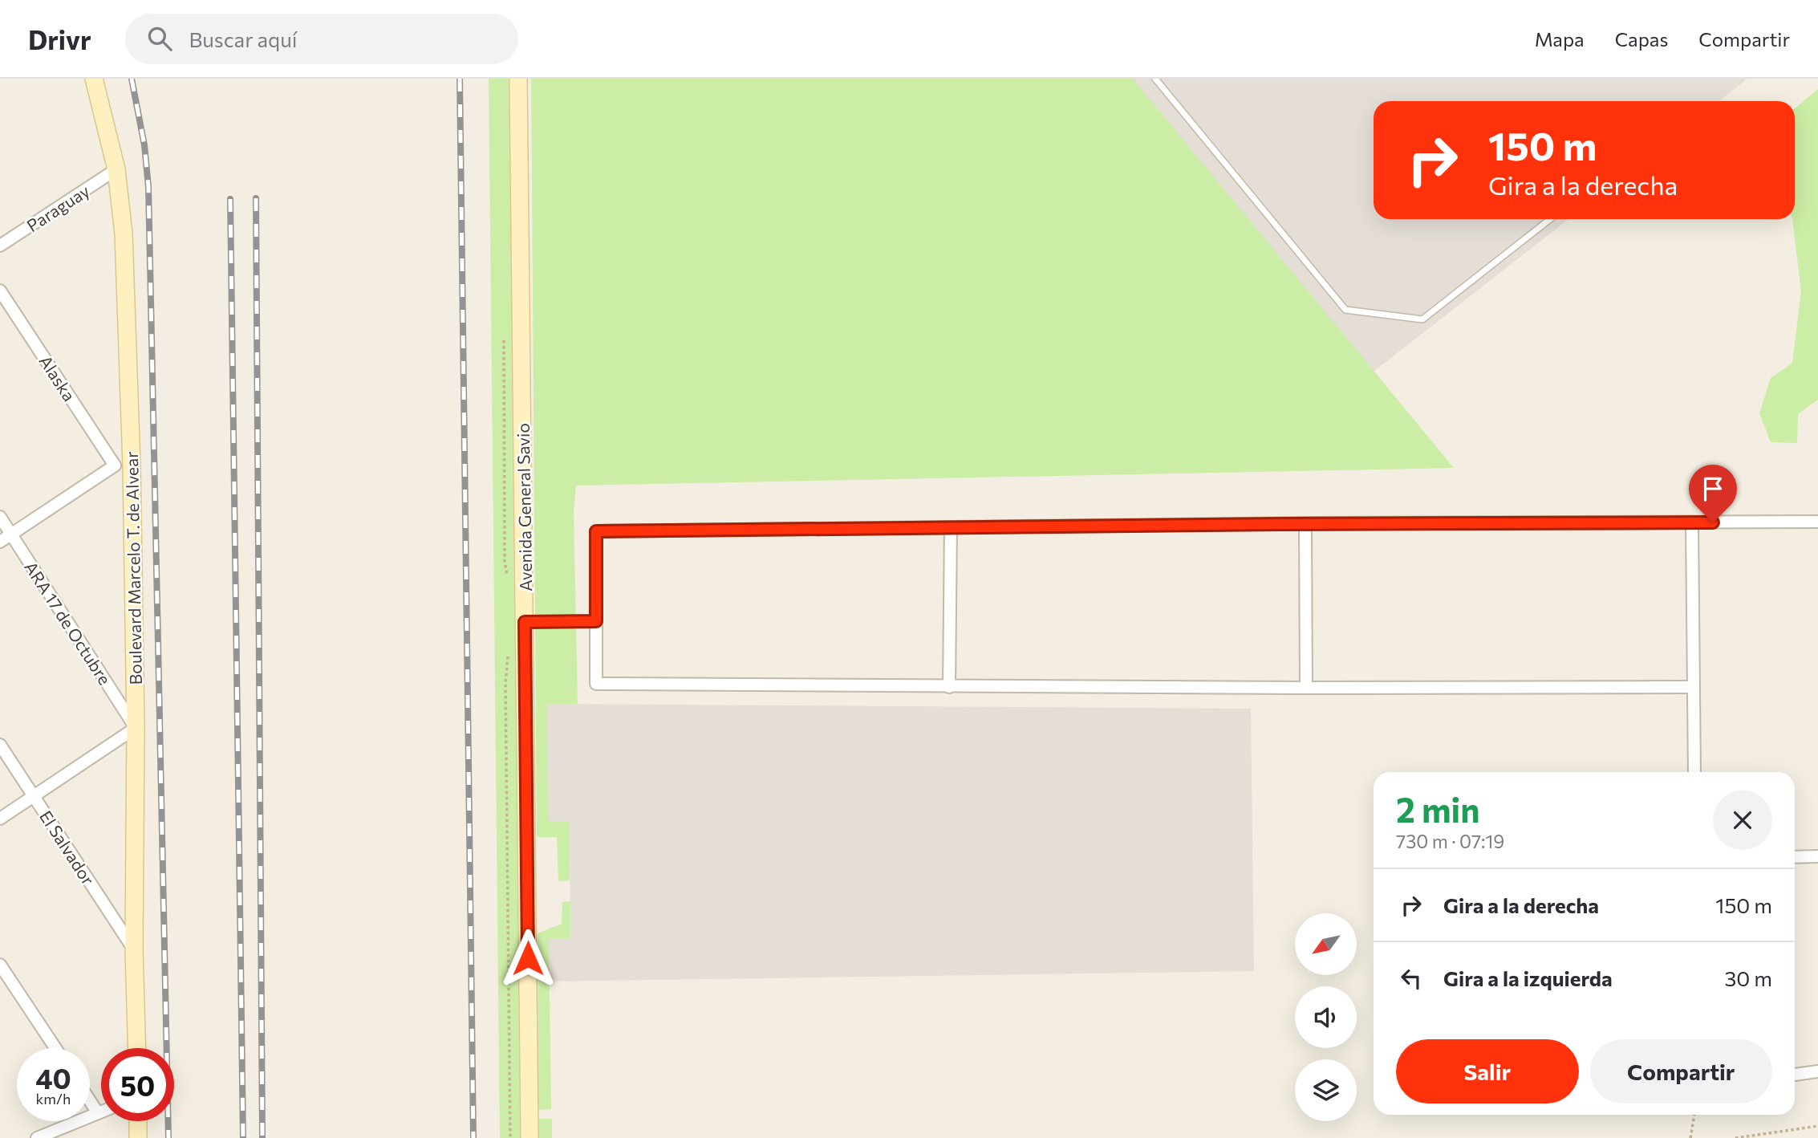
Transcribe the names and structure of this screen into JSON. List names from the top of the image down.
{
  "streets": {
    "main road": ["Avenida General Savio", "Boulevard Marcelo T. de Alvear"],
    "street": [
      "Paraguay",
      "Alaska",
      "ARA 17 de Octubre",
      "El Salvador"
    ]
  },
  "crossings": [
    ["Paraguay", "Boulevard Marcelo T. de Alvear"],
    ["Alaska", "Boulevard Marcelo T. de Alvear"],
    ["Boulevard Marcelo T. de Alvear", "ARA 17 de Octubre"],
    ["Boulevard Marcelo T. de Alvear", "El Salvador"]
  ],
  "north": "bottom left",
  "page": {
    "header": "Drivr",
    "search": "Buscar aquí",
    "nav": ["Mapa", "Capas", "Compartir"],
    "turn": ["150 m", "Gira a la derecha"],
    "heading": ["2 min", "730 m · 07:19"],
    "list": [
      {
        "name": "Gira a la derecha",
        "value": "150 m"
      },
      {
        "name": "Gira a la izquierda",
        "value": "30 m"
      }
    ],
    "buttons": ["Salir", "Compartir"],
    "speed": "40 km/h",
    "limit": "50"
  }
}
